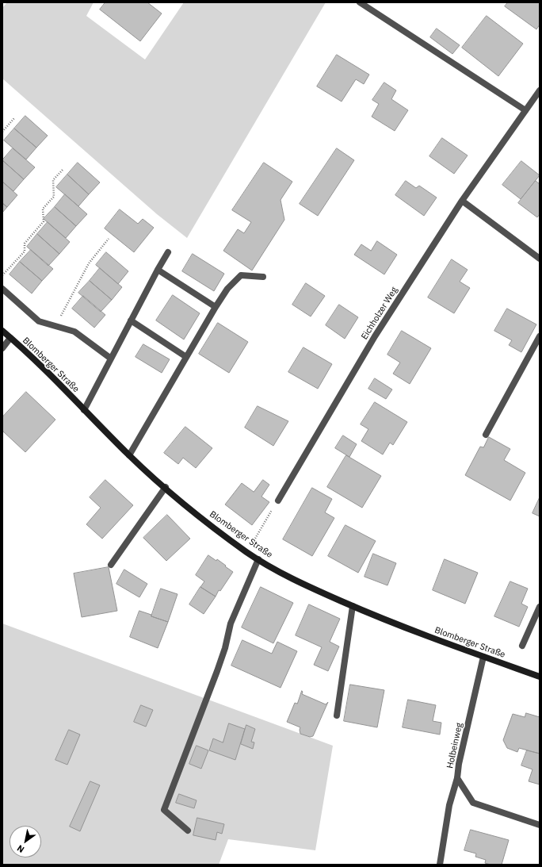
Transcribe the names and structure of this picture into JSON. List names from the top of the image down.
{
  "streets": {
    "street": ["Eichholzer Weg", "Blomberger Straße", "Holbeinweg"]
  },
  "crossings": [
    ["Blomberger Straße", "Holbeinweg"]
  ],
  "north": "bottom left"
}
